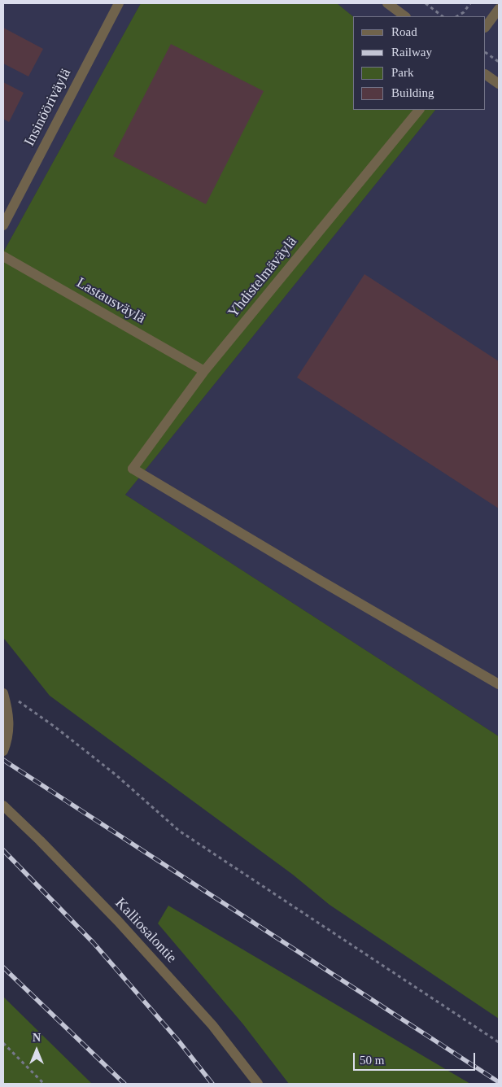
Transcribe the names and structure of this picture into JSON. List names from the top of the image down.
{
  "streets": {
    "street": [
      "Insinööriväylä",
      "Yhdistelmäväylä",
      "Lastausväylä",
      "Kalliosalontie"
    ]
  },
  "crossings": [
    ["Yhdistelmäväylä", "Lastausväylä"]
  ],
  "legend": [
    "Road",
    "Railway",
    "Park",
    "Building"
  ],
  "scale_bar": "50 m",
  "north": "top"
}
